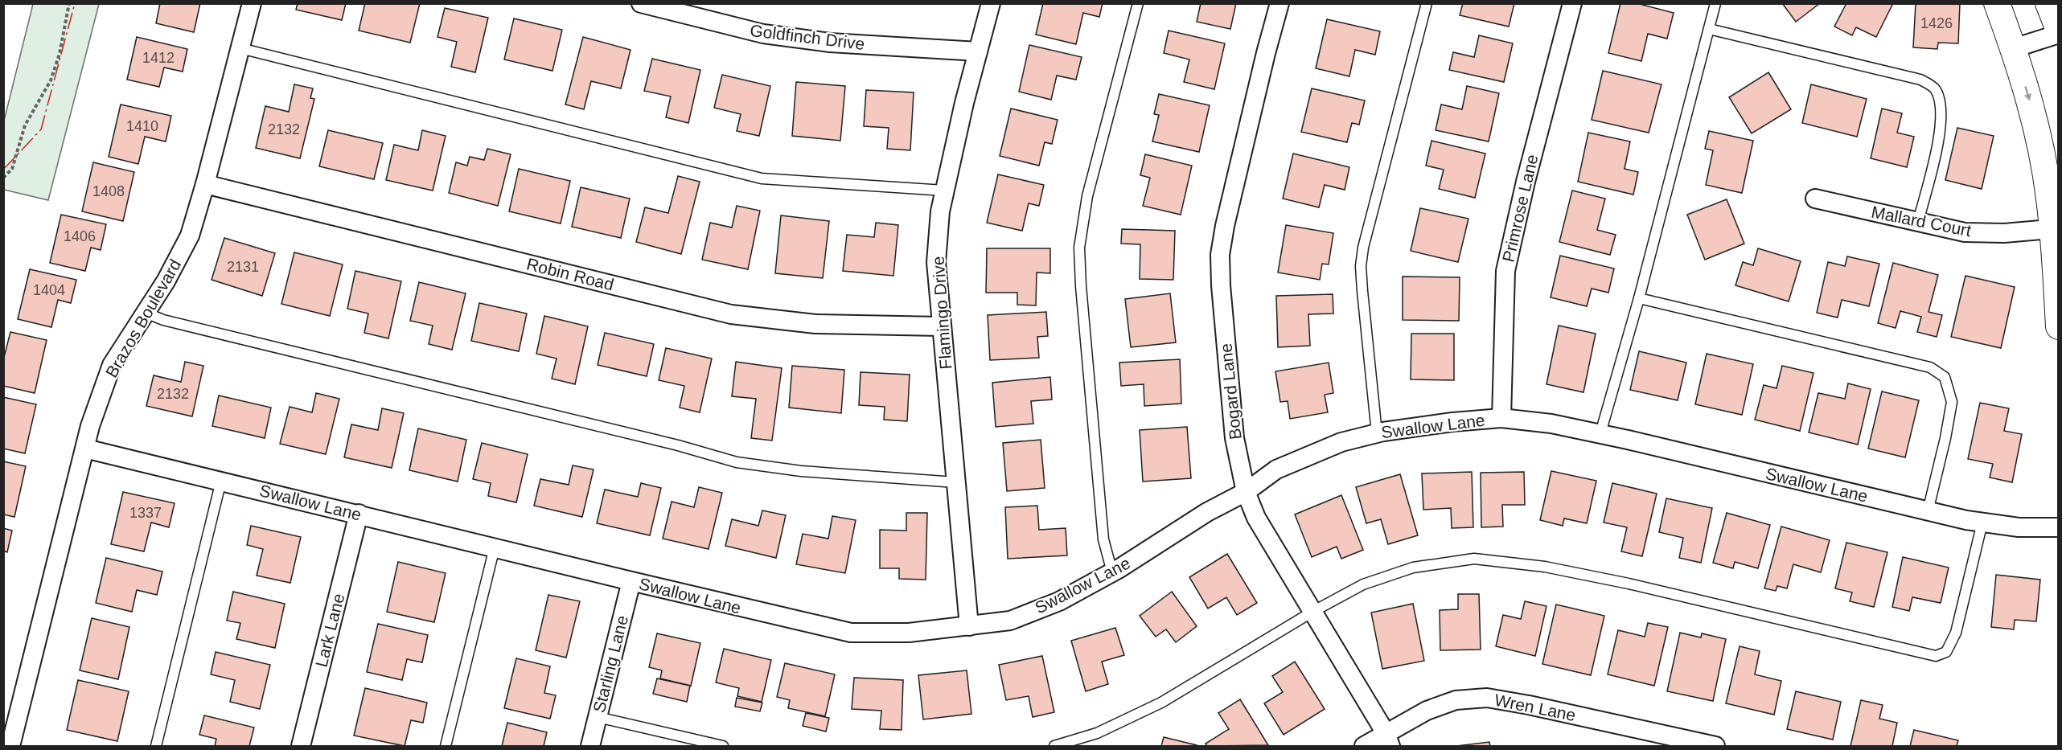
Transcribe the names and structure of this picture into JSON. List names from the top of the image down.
{
  "streets": {
    "street": [
      "Goldfinch Drive",
      "Primrose Lane",
      "Mallard Court",
      "Robin Road",
      "Flamingo Drive",
      "Brazos Boulevard",
      "Bogard Lane",
      "Swallow Lane",
      "Lark Lane",
      "Starling Lane",
      "Wren Lane"
    ]
  },
  "crossings": [
    ["Goldfinch Drive", "Flamingo Drive"],
    ["Primrose Lane", "Swallow Lane"],
    ["Robin Road", "Flamingo Drive"],
    ["Robin Road", "Brazos Boulevard"],
    ["Flamingo Drive", "Swallow Lane"],
    ["Brazos Boulevard", "Swallow Lane"],
    ["Bogard Lane", "Swallow Lane"],
    ["Bogard Lane", "Wren Lane"],
    ["Swallow Lane", "Lark Lane"],
    ["Swallow Lane", "Starling Lane"]
  ],
  "house_numbers": [
    "1426",
    "1412",
    "1410",
    "2132",
    "1408",
    "1406",
    "2131",
    "1404",
    "2132",
    "1337"
  ]
}
